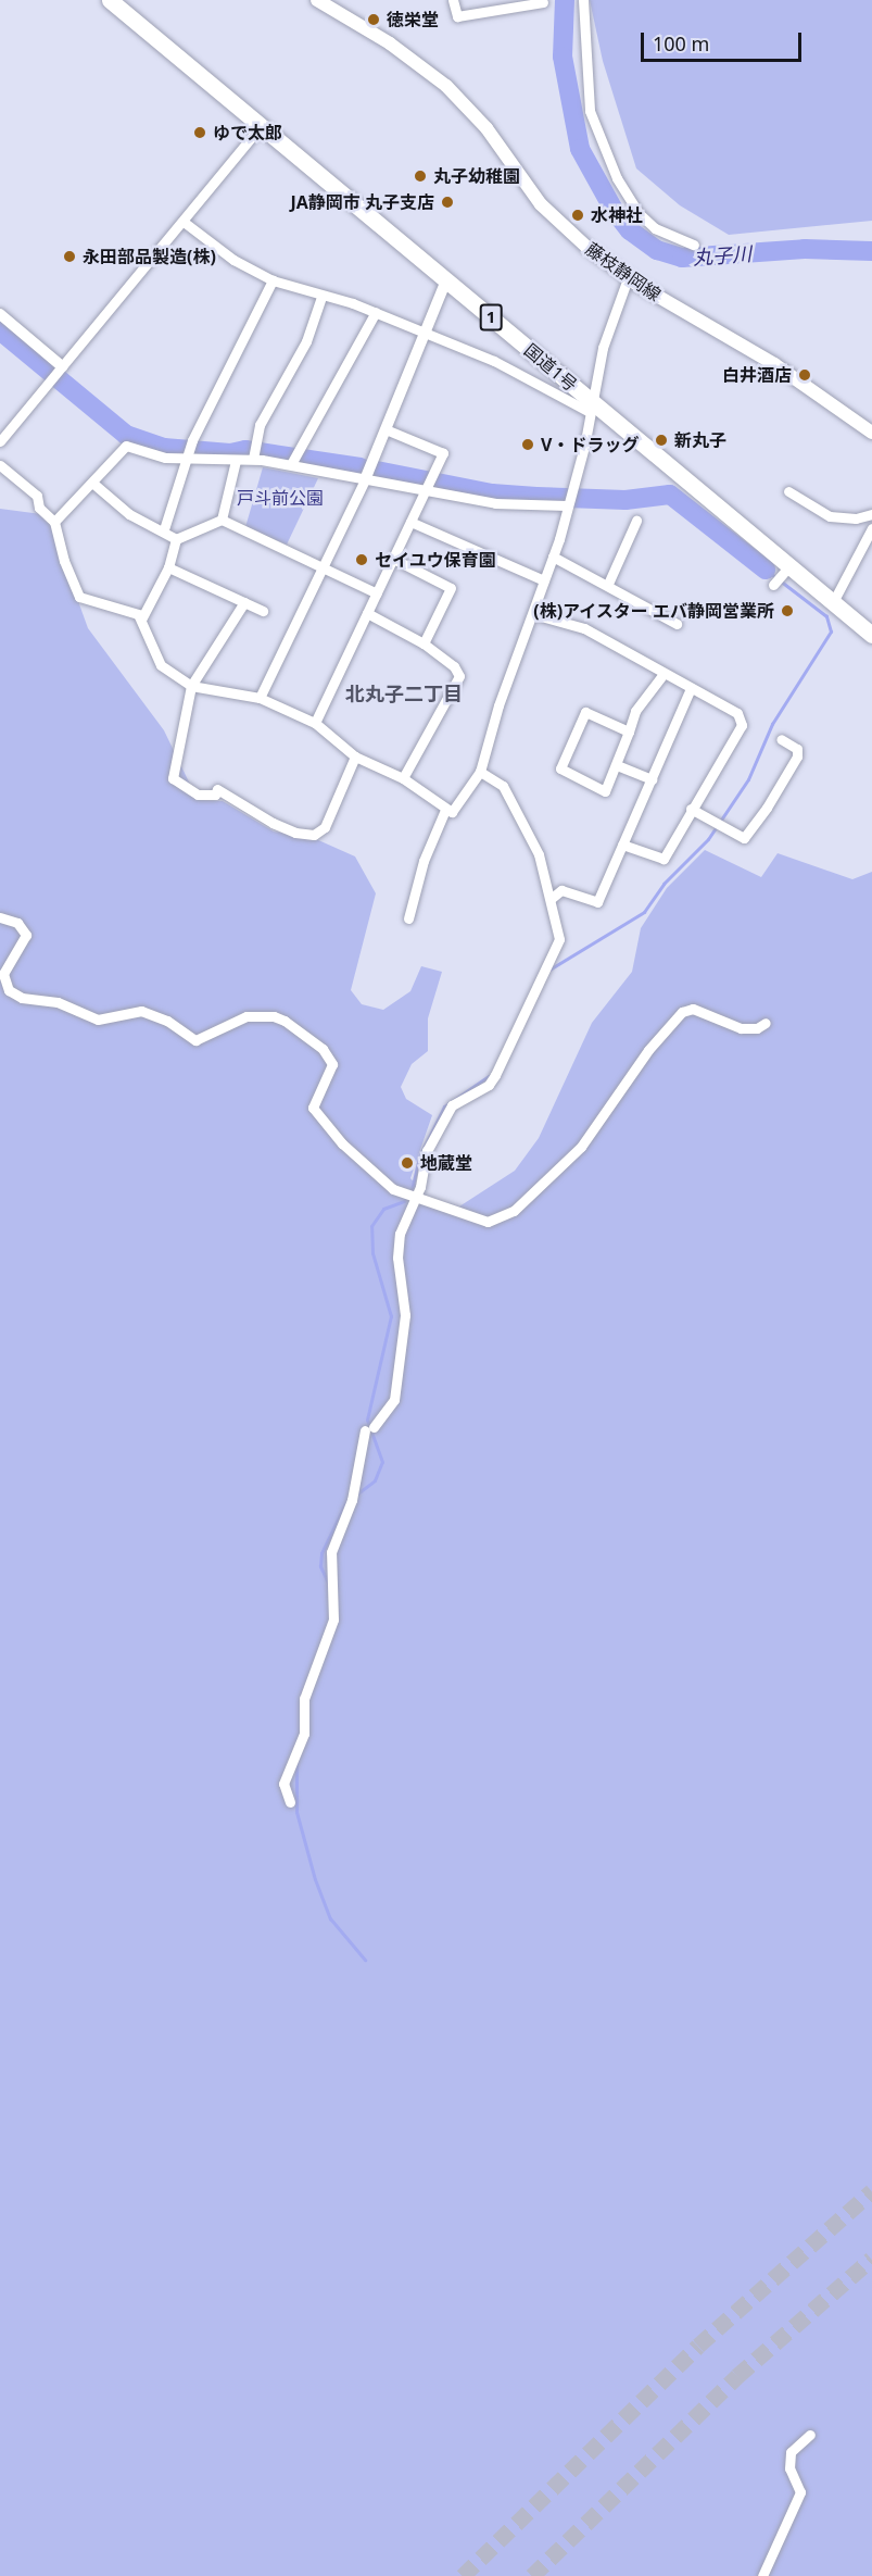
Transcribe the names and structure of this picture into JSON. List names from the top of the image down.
{
  "streets": {
    "highway": ["1", "国道1号"],
    "main road": ["藤枝静岡線"]
  },
  "districts": ["北丸子二丁目"],
  "water": ["丸子川"],
  "parks": ["戸斗前公園"],
  "places": [
    "徳栄堂",
    "ゆで太郎",
    "丸子幼稚園",
    "JA静岡市 丸子支店",
    "水神社",
    "永田部品製造(株)",
    "白井酒店",
    "新丸子",
    "V・ドラッグ",
    "セイユウ保育園",
    "(株)アイスター エバ静岡営業所",
    "地蔵堂"
  ],
  "scale_bar": "100 m"
}
